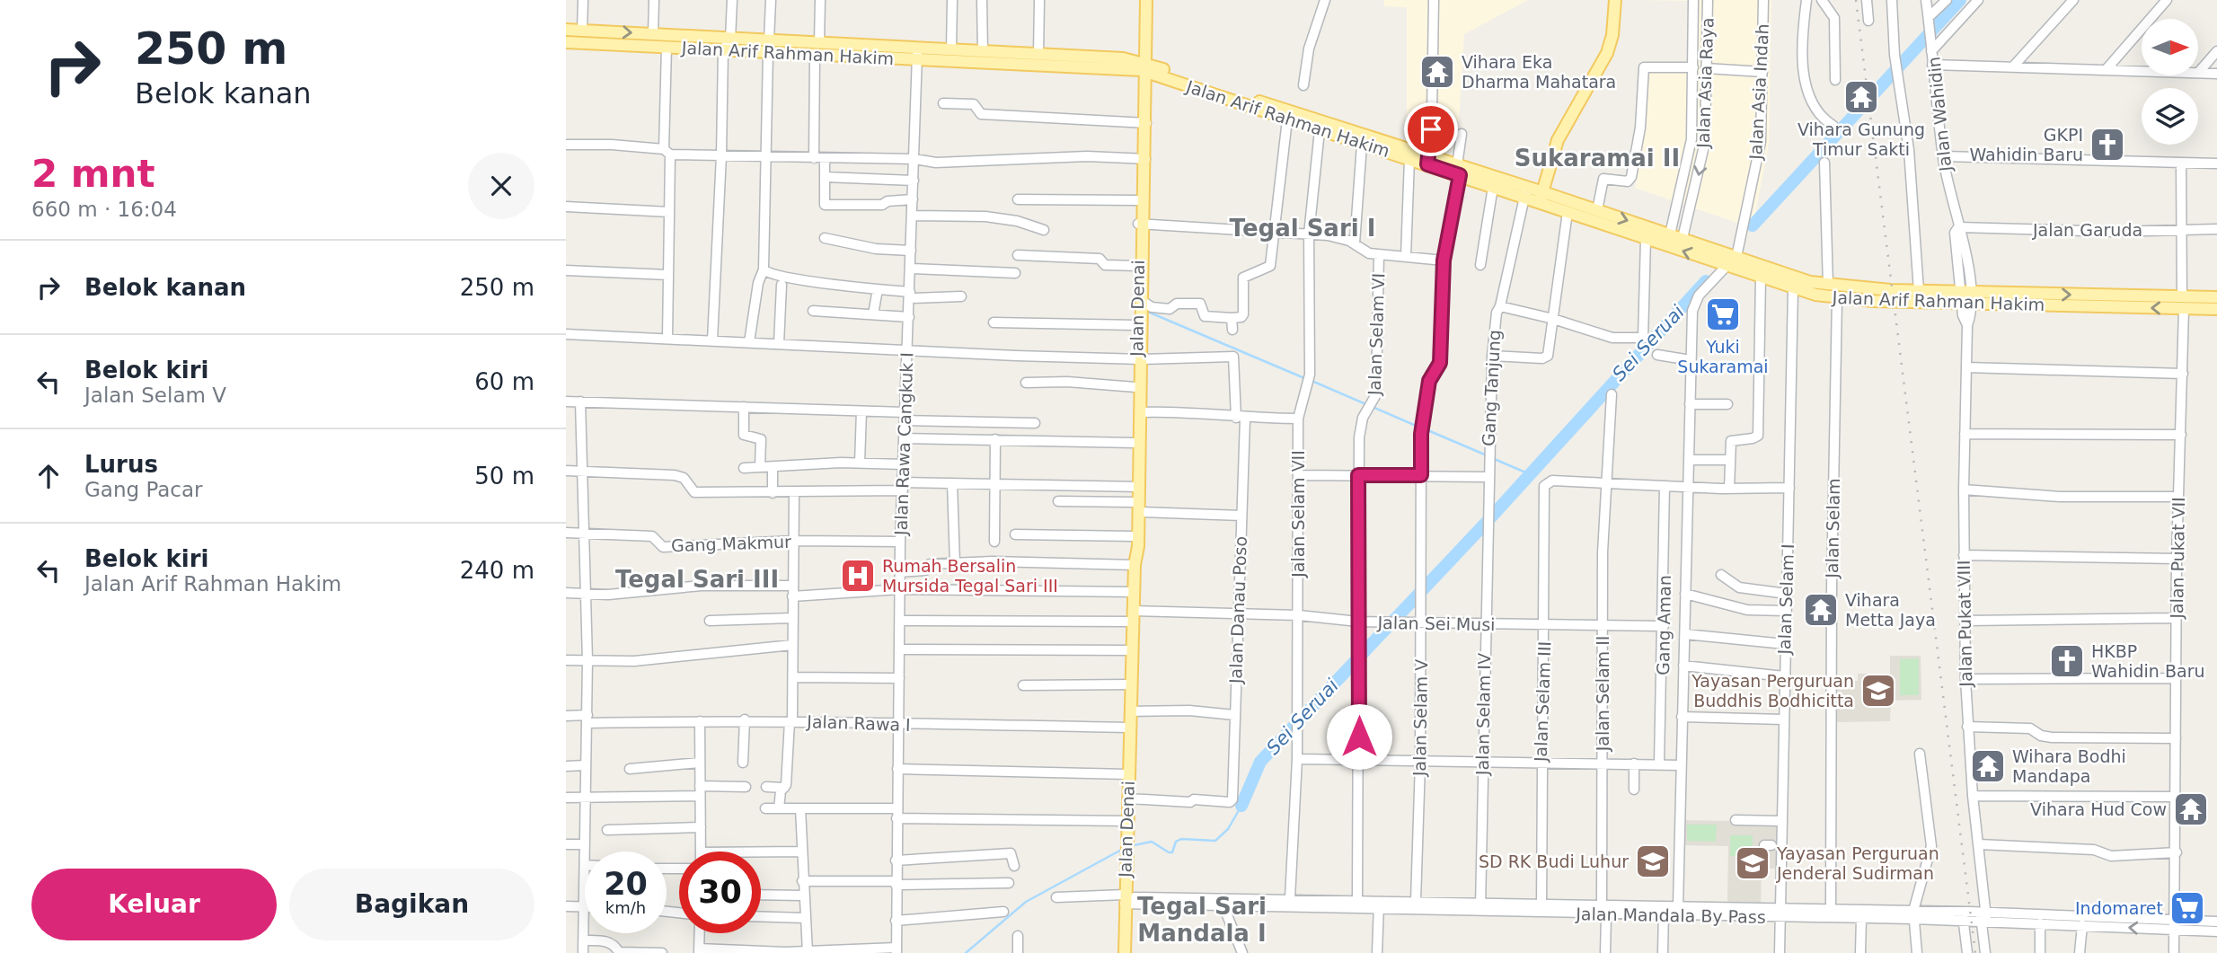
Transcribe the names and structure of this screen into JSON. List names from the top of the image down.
{
  "streets": {
    "main road": ["Jalan Arif Rahman Hakim", "Jalan Denai"],
    "street": [
      "Jalan Asia Raya",
      "Jalan Asia Indah",
      "Jalan Wahidin",
      "Jalan Garuda",
      "Jalan Selam VI",
      "Gang Tanjung",
      "Jalan Rawa Cangkuk I",
      "Jalan Selam VII",
      "Jalan Selam",
      "Gang Makmur",
      "Jalan Pukat VII",
      "Jalan Selam I",
      "Jalan Danau Poso",
      "Jalan Sei Musi",
      "Jalan Pukat VIII",
      "Gang Aman",
      "Jalan Selam II",
      "Jalan Selam III",
      "Jalan Selam IV",
      "Jalan Selam V",
      "Jalan Rawa I",
      "Jalan Mandala By Pass"
    ]
  },
  "crossings": [
    ["Jalan Arif Rahman Hakim", "Jalan Asia Raya"],
    ["Jalan Arif Rahman Hakim", "Jalan Asia Indah"],
    ["Jalan Arif Rahman Hakim", "Jalan Wahidin"],
    ["Jalan Arif Rahman Hakim", "Jalan Denai"],
    ["Jalan Arif Rahman Hakim", "Gang Tanjung"],
    ["Jalan Arif Rahman Hakim", "Jalan Rawa Cangkuk I"],
    ["Jalan Arif Rahman Hakim", "Jalan Selam VII"],
    ["Jalan Arif Rahman Hakim", "Jalan Selam"],
    ["Jalan Arif Rahman Hakim", "Jalan Pukat VII"],
    ["Jalan Arif Rahman Hakim", "Jalan Selam I"],
    ["Jalan Arif Rahman Hakim", "Jalan Pukat VIII"],
    ["Jalan Arif Rahman Hakim", "Jalan Selam V"],
    ["Jalan Wahidin", "Jalan Garuda"],
    ["Jalan Wahidin", "Jalan Pukat VIII"],
    ["Jalan Garuda", "Jalan Pukat VII"],
    ["Jalan Denai", "Jalan Danau Poso"],
    ["Jalan Denai", "Jalan Sei Musi"],
    ["Jalan Denai", "Jalan Rawa I"],
    ["Jalan Denai", "Jalan Mandala By Pass"],
    ["Jalan Selam VI", "Jalan Sei Musi"],
    ["Jalan Selam VI", "Jalan Mandala By Pass"],
    ["Gang Tanjung", "Jalan Selam IV"],
    ["Jalan Rawa Cangkuk I", "Gang Makmur"],
    ["Jalan Rawa Cangkuk I", "Jalan Sei Musi"],
    ["Jalan Rawa Cangkuk I", "Jalan Rawa I"],
    ["Jalan Selam VII", "Jalan Sei Musi"],
    ["Jalan Selam VII", "Jalan Mandala By Pass"],
    ["Jalan Selam", "Jalan Mandala By Pass"],
    ["Jalan Pukat VII", "Jalan Mandala By Pass"],
    ["Jalan Selam I", "Jalan Mandala By Pass"],
    ["Jalan Danau Poso", "Jalan Sei Musi"],
    ["Jalan Sei Musi", "Gang Aman"],
    ["Jalan Sei Musi", "Jalan Selam II"],
    ["Jalan Sei Musi", "Jalan Selam III"],
    ["Jalan Sei Musi", "Jalan Selam IV"],
    ["Jalan Sei Musi", "Jalan Selam V"],
    ["Jalan Pukat VIII", "Jalan Mandala By Pass"],
    ["Jalan Selam II", "Jalan Selam III"],
    ["Jalan Selam II", "Jalan Mandala By Pass"],
    ["Jalan Selam III", "Jalan Mandala By Pass"],
    ["Jalan Selam IV", "Jalan Mandala By Pass"],
    ["Jalan Selam V", "Jalan Mandala By Pass"]
  ],
  "districts": [
    "Sukaramai II",
    "Tegal Sari I",
    "Tegal Sari III",
    "Tegal Sari Mandala I"
  ],
  "water": ["Sei Seruai"],
  "places": {
    "temple": [
      "Vihara Eka Dharma Mahatara",
      "Vihara Gunung Timur Sakti",
      "Vihara Metta Jaya",
      "Wihara Bodhi Mandapa",
      "Vihara Hud Cow"
    ],
    "church": ["GKPI Wahidin Baru", "HKBP Wahidin Baru"],
    "supermarket": ["Yuki Sukaramai", "Indomaret"],
    "hospital": ["Rumah Bersalin Mursida Tegal Sari III"],
    "school or university": ["Yayasan Perguruan Buddhis Bodhicitta", "SD RK Budi Luhur", "Yayasan Perguruan Jenderal Sudirman"]
  },
  "north": "right",
  "page": {
    "turn": ["250 m", "Belok kanan"],
    "heading": ["2 mnt", "660 m · 16:04"],
    "list": [
      {
        "name": "Belok kanan",
        "value": "250 m"
      },
      {
        "name": "Belok kiri",
        "note": "Jalan Selam V",
        "value": "60 m"
      },
      {
        "name": "Lurus",
        "note": "Gang Pacar",
        "value": "50 m"
      },
      {
        "name": "Belok kiri",
        "note": "Jalan Arif Rahman Hakim",
        "value": "240 m"
      }
    ],
    "speed": "20 km/h",
    "limit": "30",
    "buttons": ["Keluar", "Bagikan"]
  }
}
